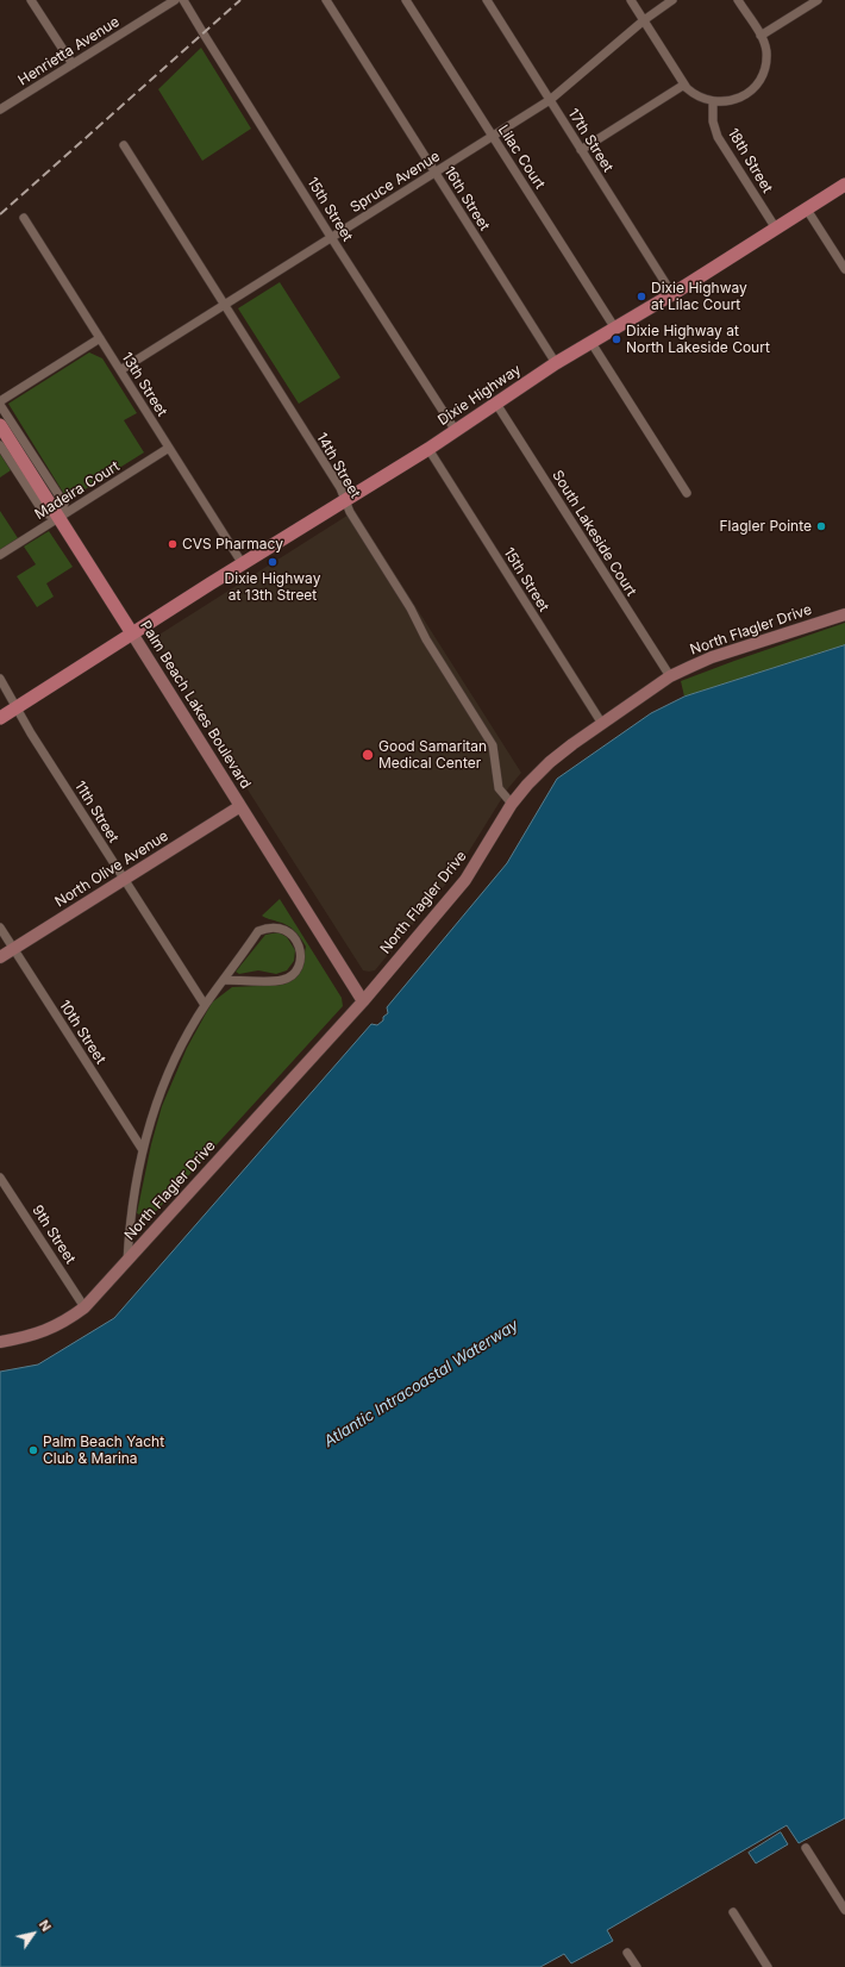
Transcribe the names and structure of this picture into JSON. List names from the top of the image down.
{
  "streets": {
    "main road": ["Dixie Highway", "Palm Beach Lakes Boulevard"],
    "street": [
      "Henrietta Avenue",
      "17th Street",
      "Lilac Court",
      "18th Street",
      "Spruce Avenue",
      "16th Street",
      "15th Street",
      "13th Street",
      "14th Street",
      "Madeira Court",
      "South Lakeside Court",
      "North Flagler Drive",
      "11th Street",
      "North Olive Avenue",
      "10th Street",
      "9th Street"
    ]
  },
  "crossings": [
    ["17th Street", "Spruce Avenue"],
    ["17th Street", "Dixie Highway"],
    ["Lilac Court", "Spruce Avenue"],
    ["Lilac Court", "Dixie Highway"],
    ["18th Street", "Dixie Highway"],
    ["Spruce Avenue", "16th Street"],
    ["Spruce Avenue", "15th Street"],
    ["Spruce Avenue", "13th Street"],
    ["Spruce Avenue", "14th Street"],
    ["16th Street", "Dixie Highway"],
    ["15th Street", "Dixie Highway"],
    ["15th Street", "North Flagler Drive"],
    ["13th Street", "Dixie Highway"],
    ["13th Street", "Madeira Court"],
    ["Dixie Highway", "14th Street"],
    ["Dixie Highway", "South Lakeside Court"],
    ["Dixie Highway", "Palm Beach Lakes Boulevard"],
    ["Dixie Highway", "11th Street"],
    ["14th Street", "North Flagler Drive"],
    ["Madeira Court", "Palm Beach Lakes Boulevard"],
    ["South Lakeside Court", "North Flagler Drive"],
    ["North Flagler Drive", "Palm Beach Lakes Boulevard"],
    ["North Flagler Drive", "11th Street"],
    ["North Flagler Drive", "10th Street"],
    ["North Flagler Drive", "9th Street"],
    ["Palm Beach Lakes Boulevard", "North Olive Avenue"],
    ["11th Street", "North Olive Avenue"],
    ["North Olive Avenue", "10th Street"]
  ],
  "water": ["Atlantic Intracoastal Waterway"],
  "places": [
    "Dixie Highway at Lilac Court",
    "Dixie Highway at North Lakeside Court",
    "Flagler Pointe",
    "CVS Pharmacy",
    "Dixie Highway at 13th Street",
    "Good Samaritan Medical Center",
    "Palm Beach Yacht Club & Marina"
  ],
  "north": "top right"
}
